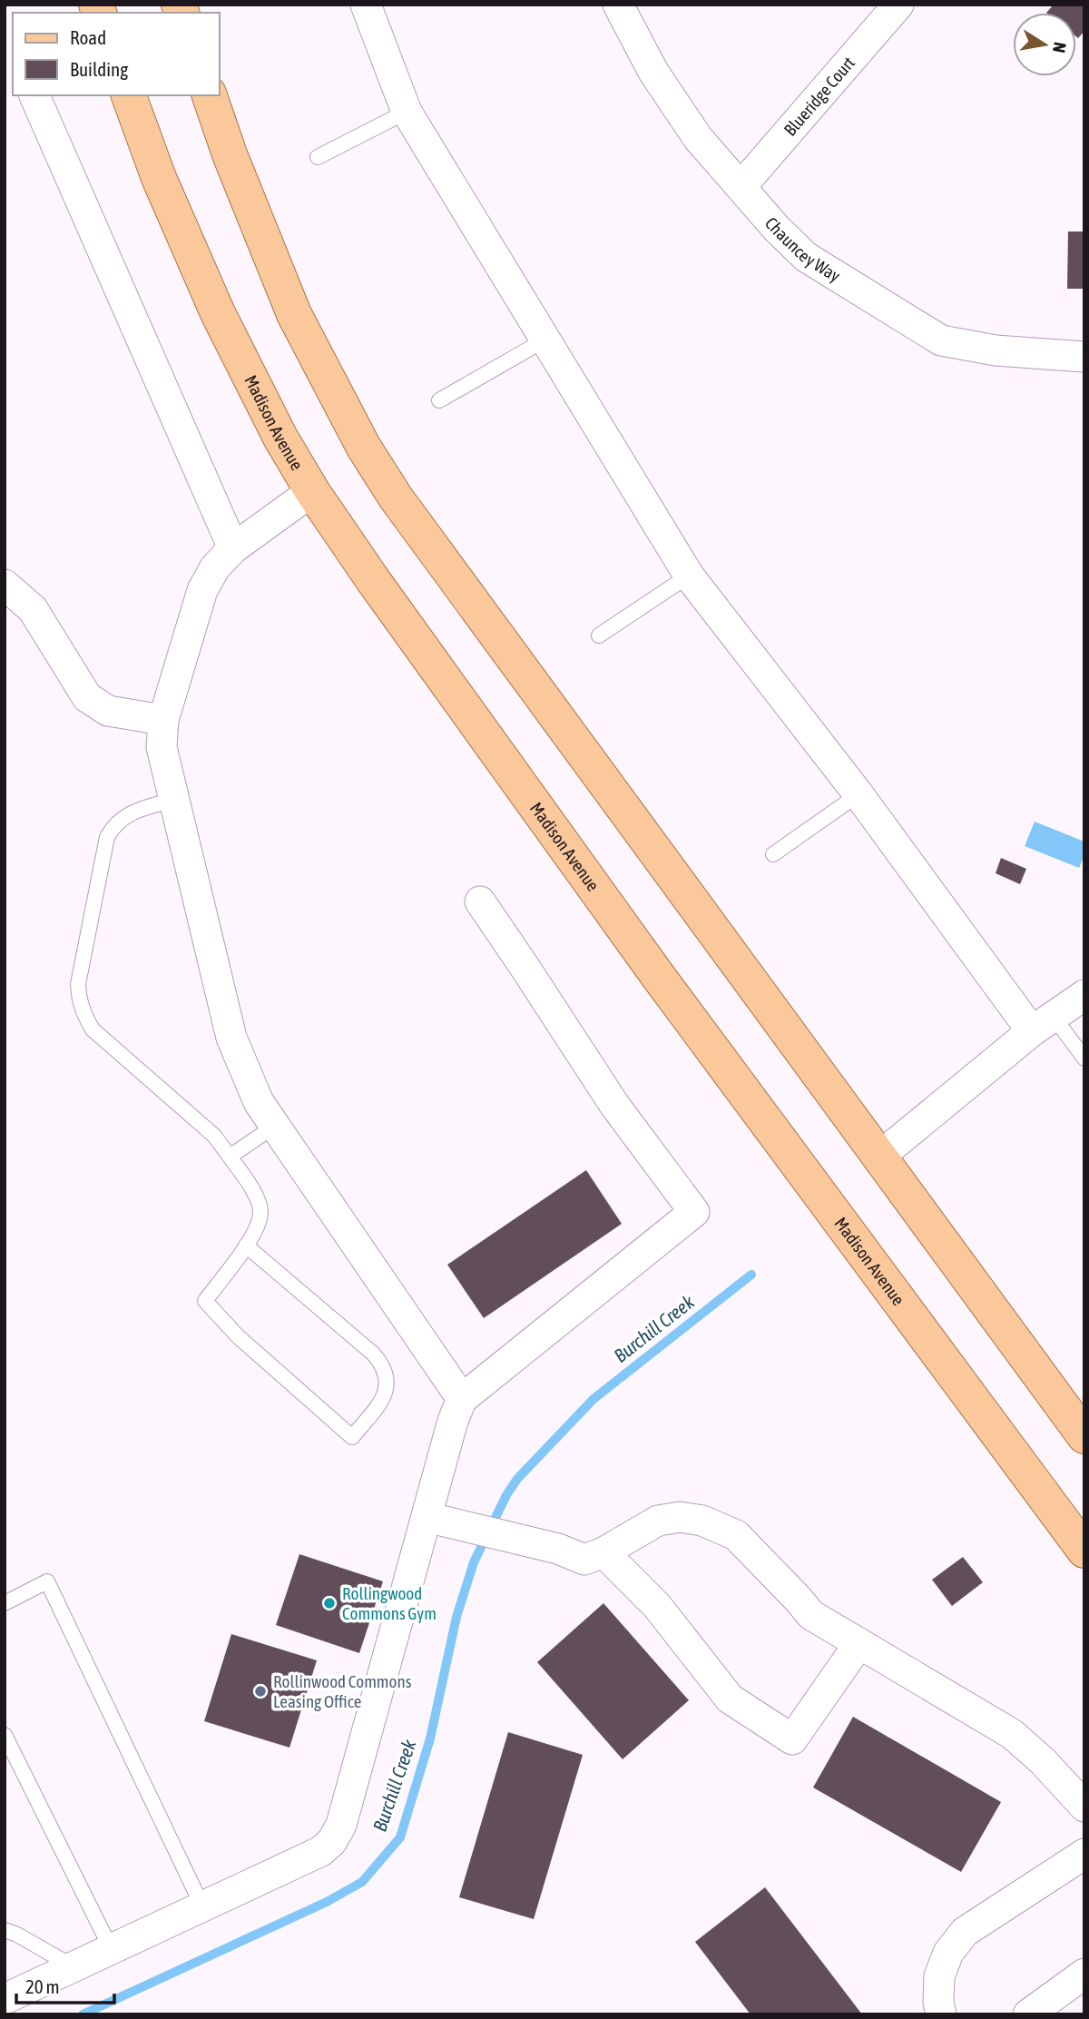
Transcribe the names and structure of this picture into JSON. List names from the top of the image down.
{
  "streets": {
    "main road": ["Madison Avenue"],
    "street": ["Blueridge Court", "Chauncey Way"]
  },
  "crossings": [
    ["Blueridge Court", "Chauncey Way"]
  ],
  "water": ["Burchill Creek"],
  "places": ["Rollingwood Commons Gym", "Rollinwood Commons Leasing Office"],
  "legend": ["Road", "Building"],
  "scale_bar": "20 m",
  "north": "right"
}
